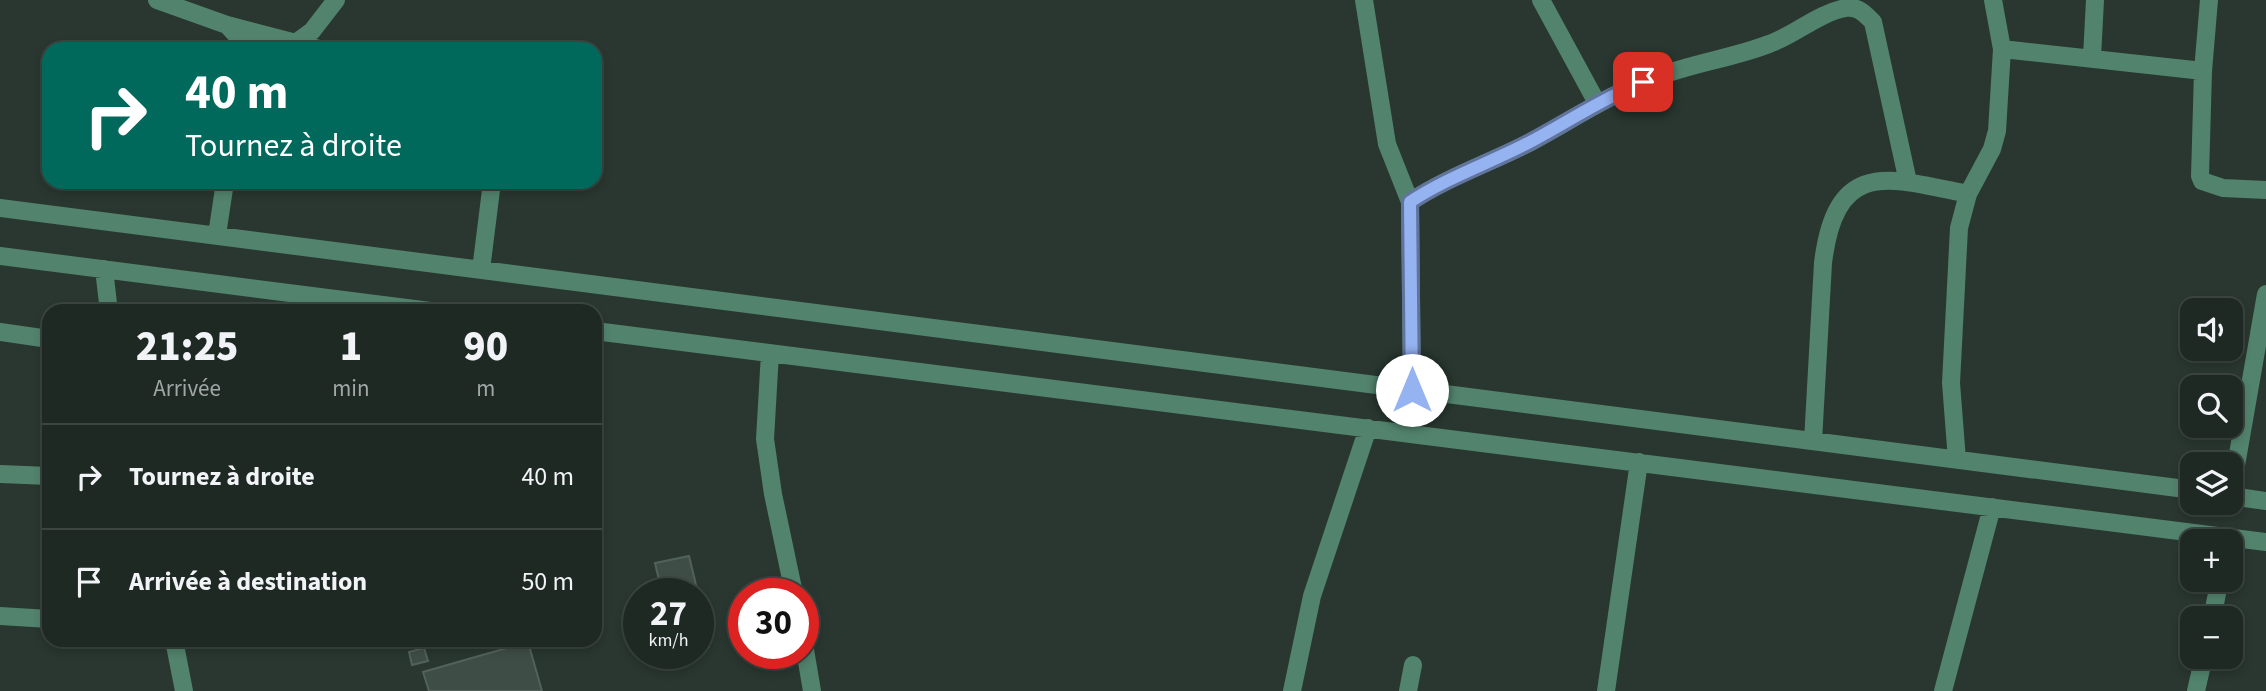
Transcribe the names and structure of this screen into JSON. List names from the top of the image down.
{
  "page": {
    "turn": ["40 m", "Tournez à droite"],
    "map_buttons": ["+", "−"],
    "eta": [
      "21:25",
      "Arrivée",
      "1",
      "min",
      "90",
      "m"
    ],
    "list": [
      {
        "name": "Tournez à droite",
        "value": "40 m"
      },
      {
        "name": "Arrivée à destination",
        "value": "50 m"
      }
    ],
    "speed": "27 km/h",
    "limit": "30"
  }
}
